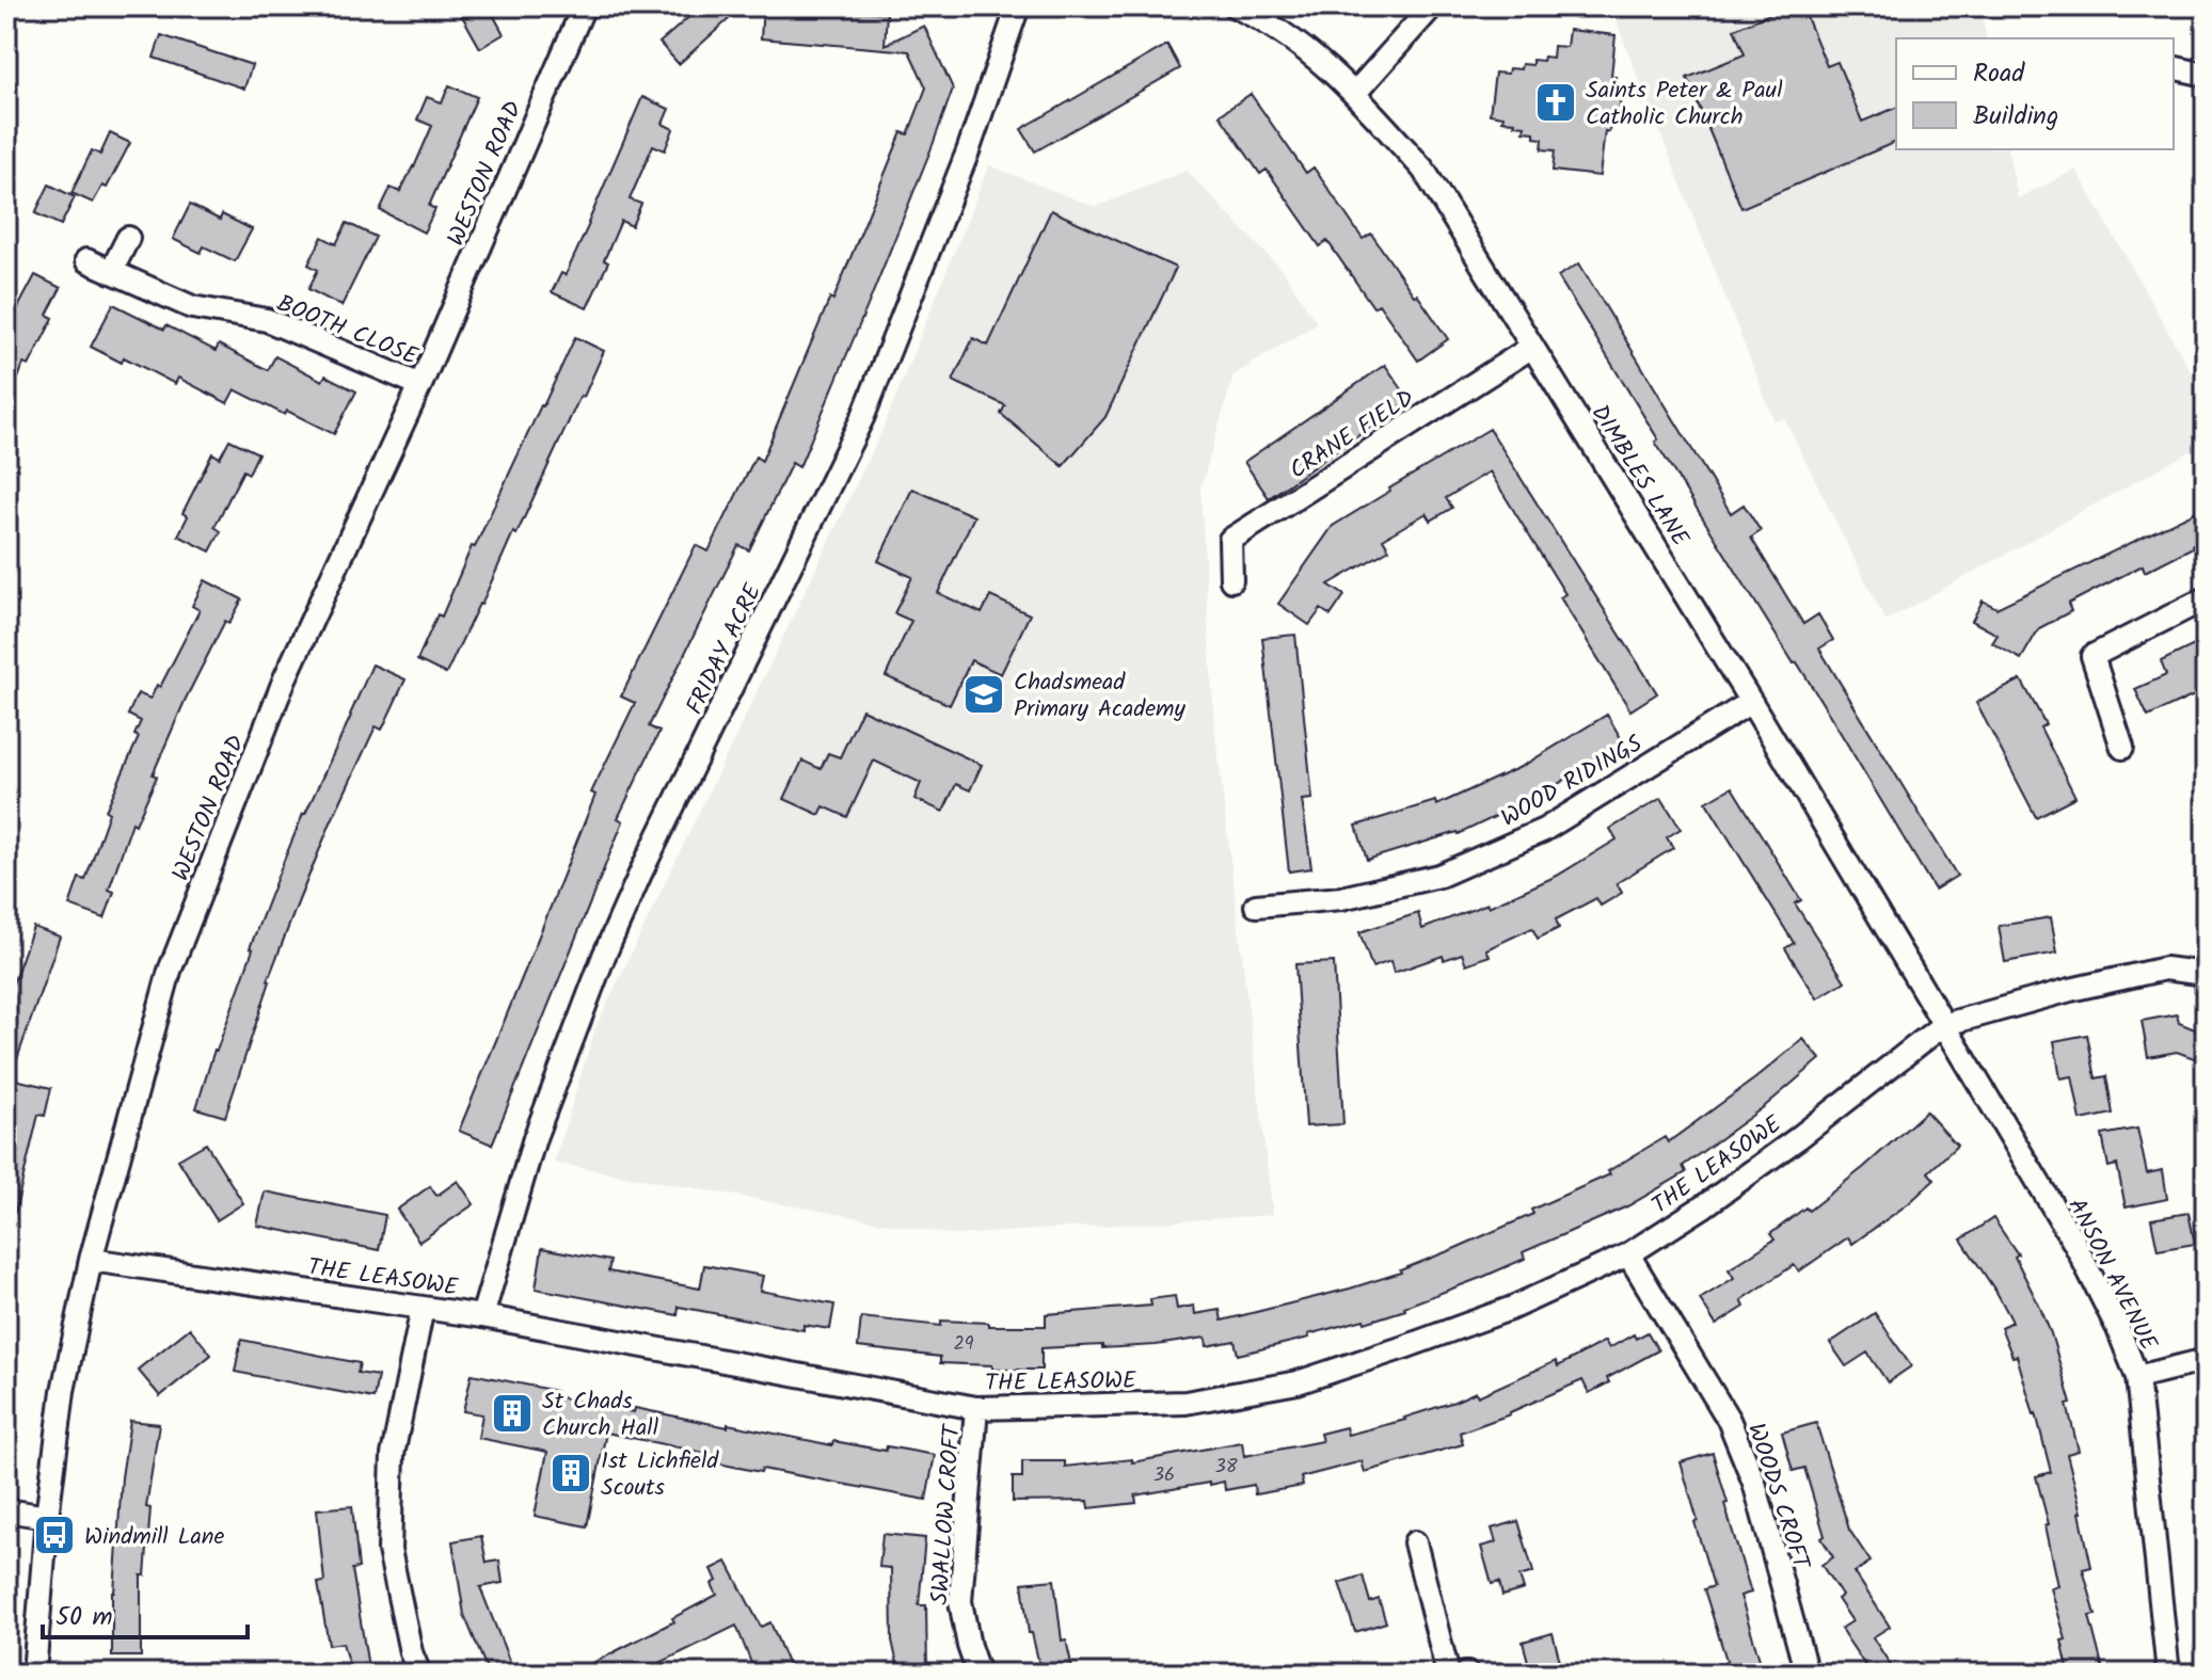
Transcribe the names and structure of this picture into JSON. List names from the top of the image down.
{
  "streets": {
    "street": [
      "WESTON ROAD",
      "BOOTH CLOSE",
      "CRANE FIELD",
      "DIMBLES LANE",
      "FRIDAY ACRE",
      "WOOD RIDINGS",
      "THE LEASOWE",
      "ANSON AVENUE",
      "WOODS CROFT",
      "SWALLOW CROFT"
    ]
  },
  "crossings": [
    ["WESTON ROAD", "BOOTH CLOSE"],
    ["WESTON ROAD", "THE LEASOWE"],
    ["CRANE FIELD", "DIMBLES LANE"],
    ["DIMBLES LANE", "WOOD RIDINGS"],
    ["DIMBLES LANE", "THE LEASOWE"],
    ["DIMBLES LANE", "ANSON AVENUE"],
    ["FRIDAY ACRE", "THE LEASOWE"],
    ["THE LEASOWE", "ANSON AVENUE"],
    ["THE LEASOWE", "WOODS CROFT"],
    ["THE LEASOWE", "SWALLOW CROFT"]
  ],
  "places": {
    "church": ["Saints Peter & Paul Catholic Church"],
    "school or university": ["Chadsmead Primary Academy"],
    "building": ["St Chads Church Hall", "1st Lichfield Scouts"],
    "bus stop": ["Windmill Lane"]
  },
  "house_numbers": ["29", "38", "36"],
  "legend": ["Road", "Building"],
  "scale_bar": "50 m"
}
